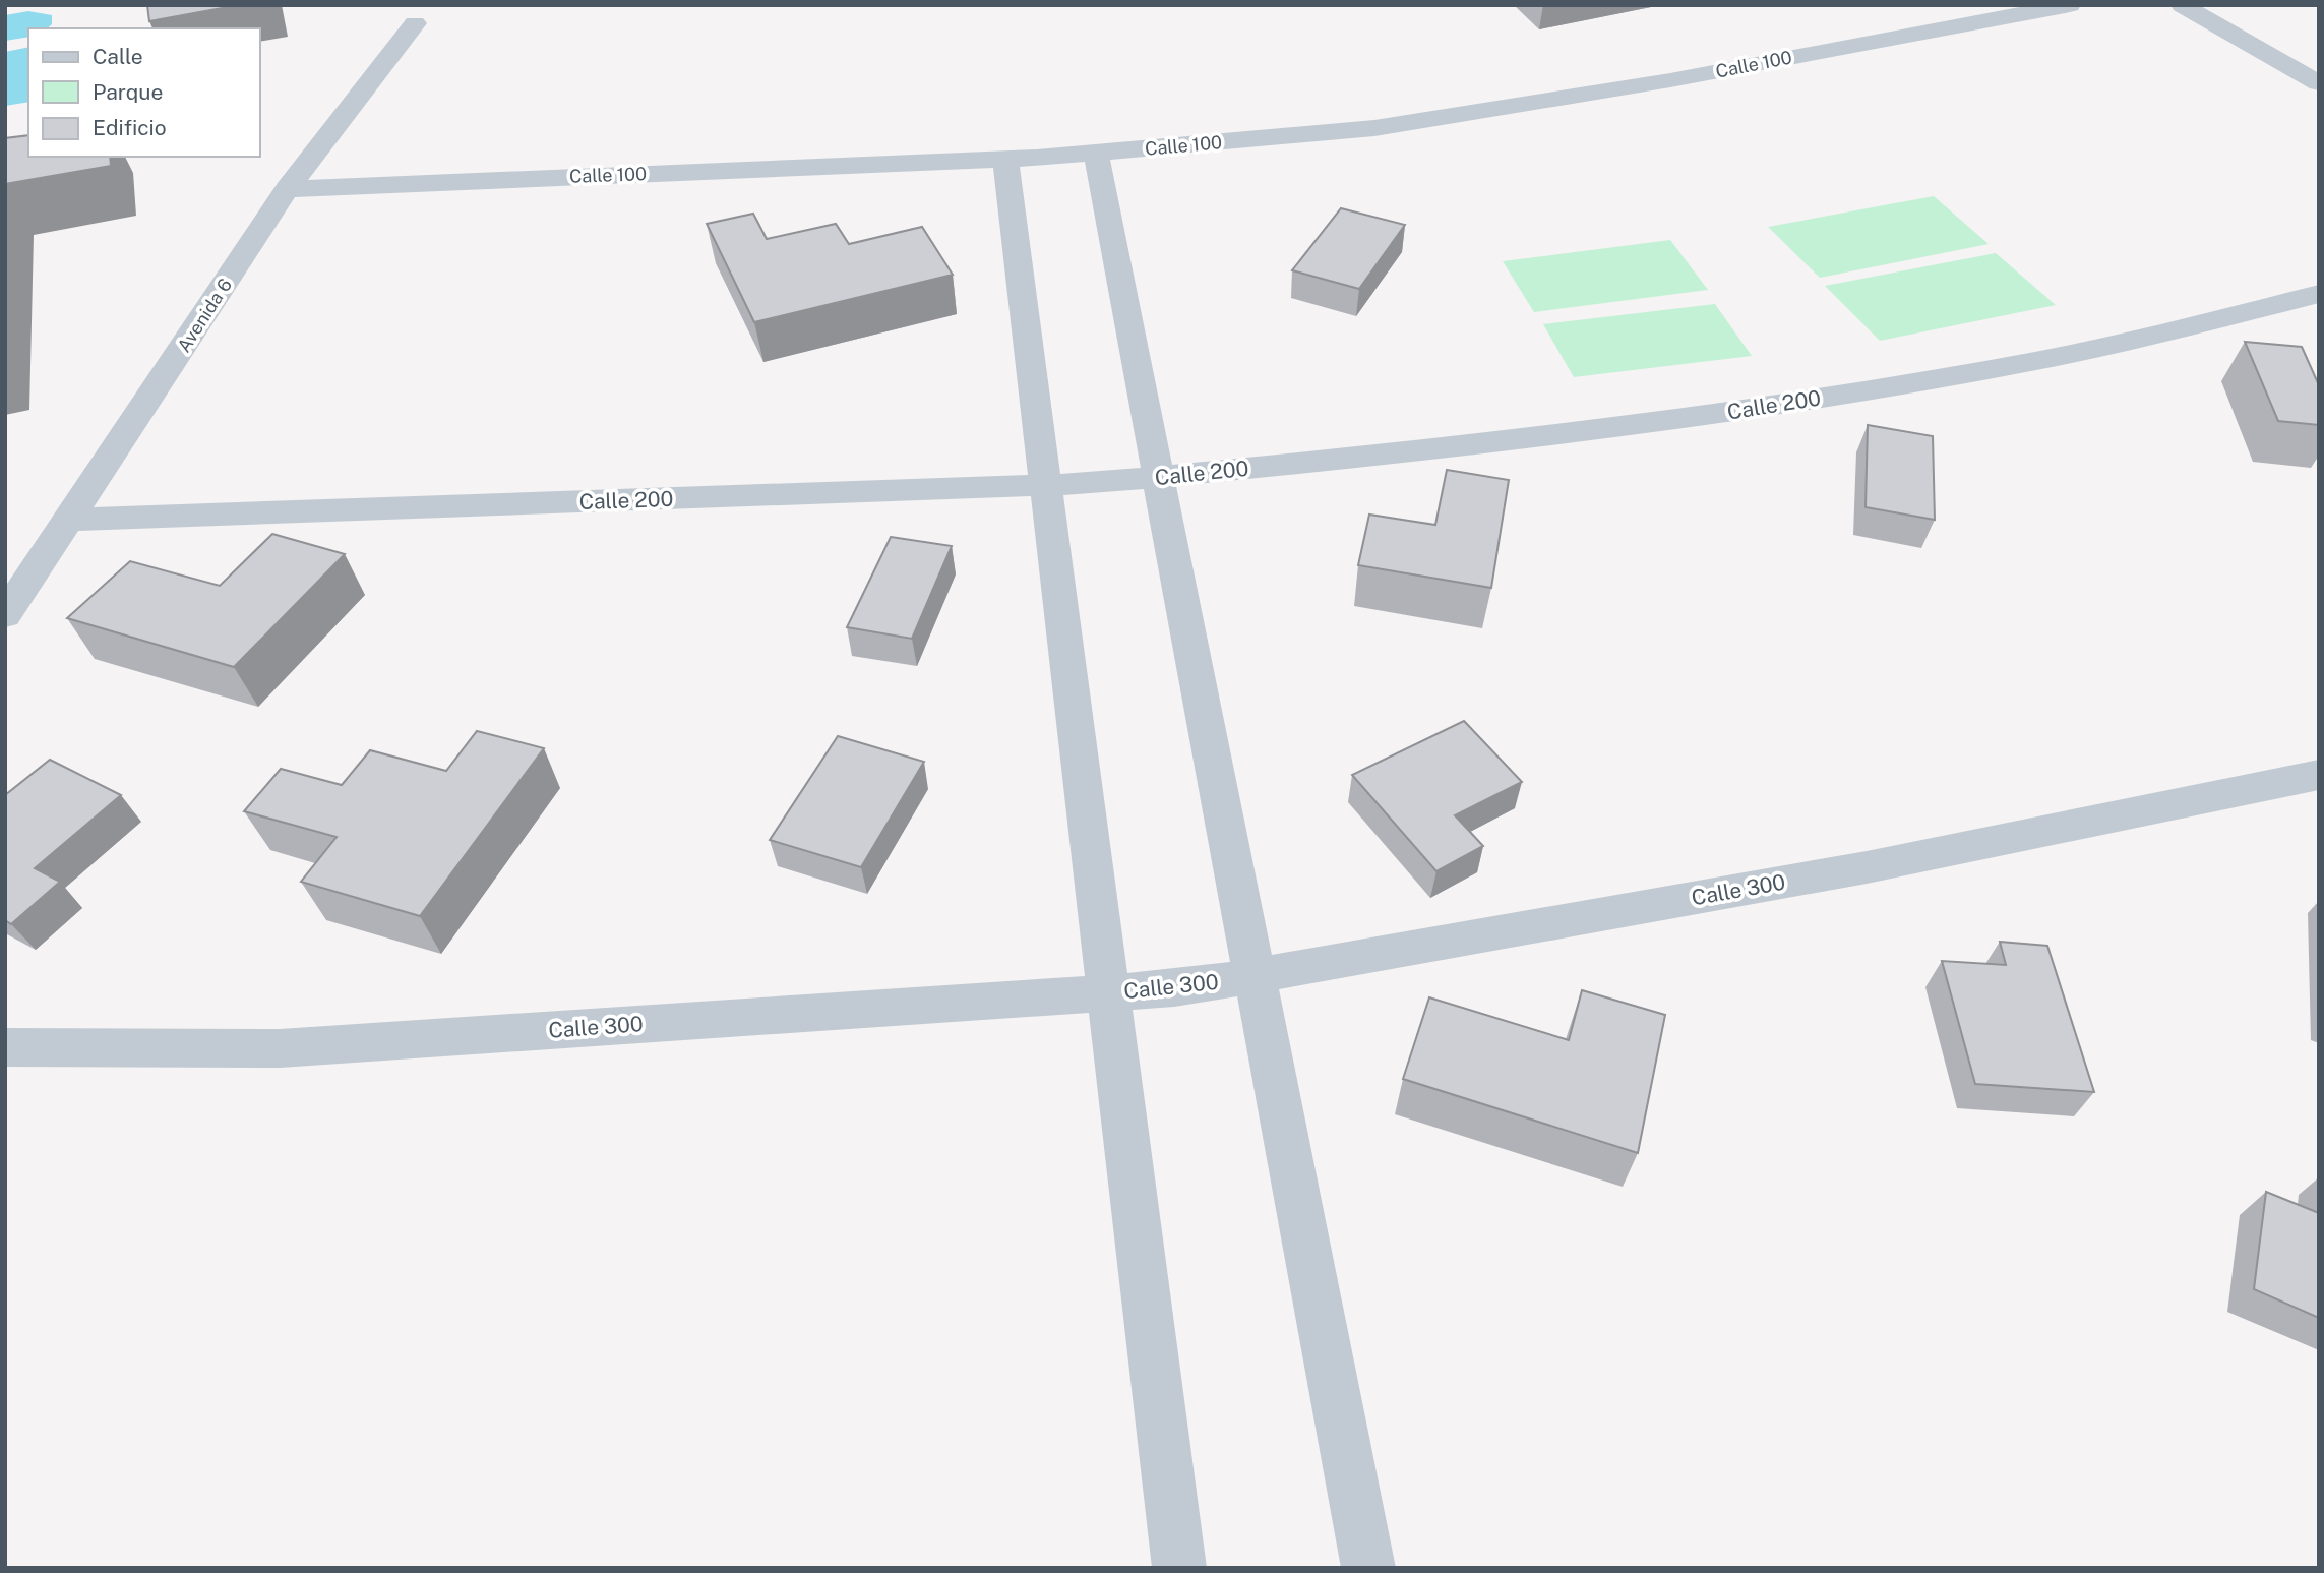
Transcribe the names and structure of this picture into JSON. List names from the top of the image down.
{
  "streets": {
    "street": [
      "Calle 100",
      "Avenida 6",
      "Calle 200",
      "Calle 300"
    ]
  },
  "crossings": [
    ["Calle 100", "Avenida 6"],
    ["Avenida 6", "Calle 200"]
  ],
  "legend": ["Calle", "Parque", "Edificio"]
}
